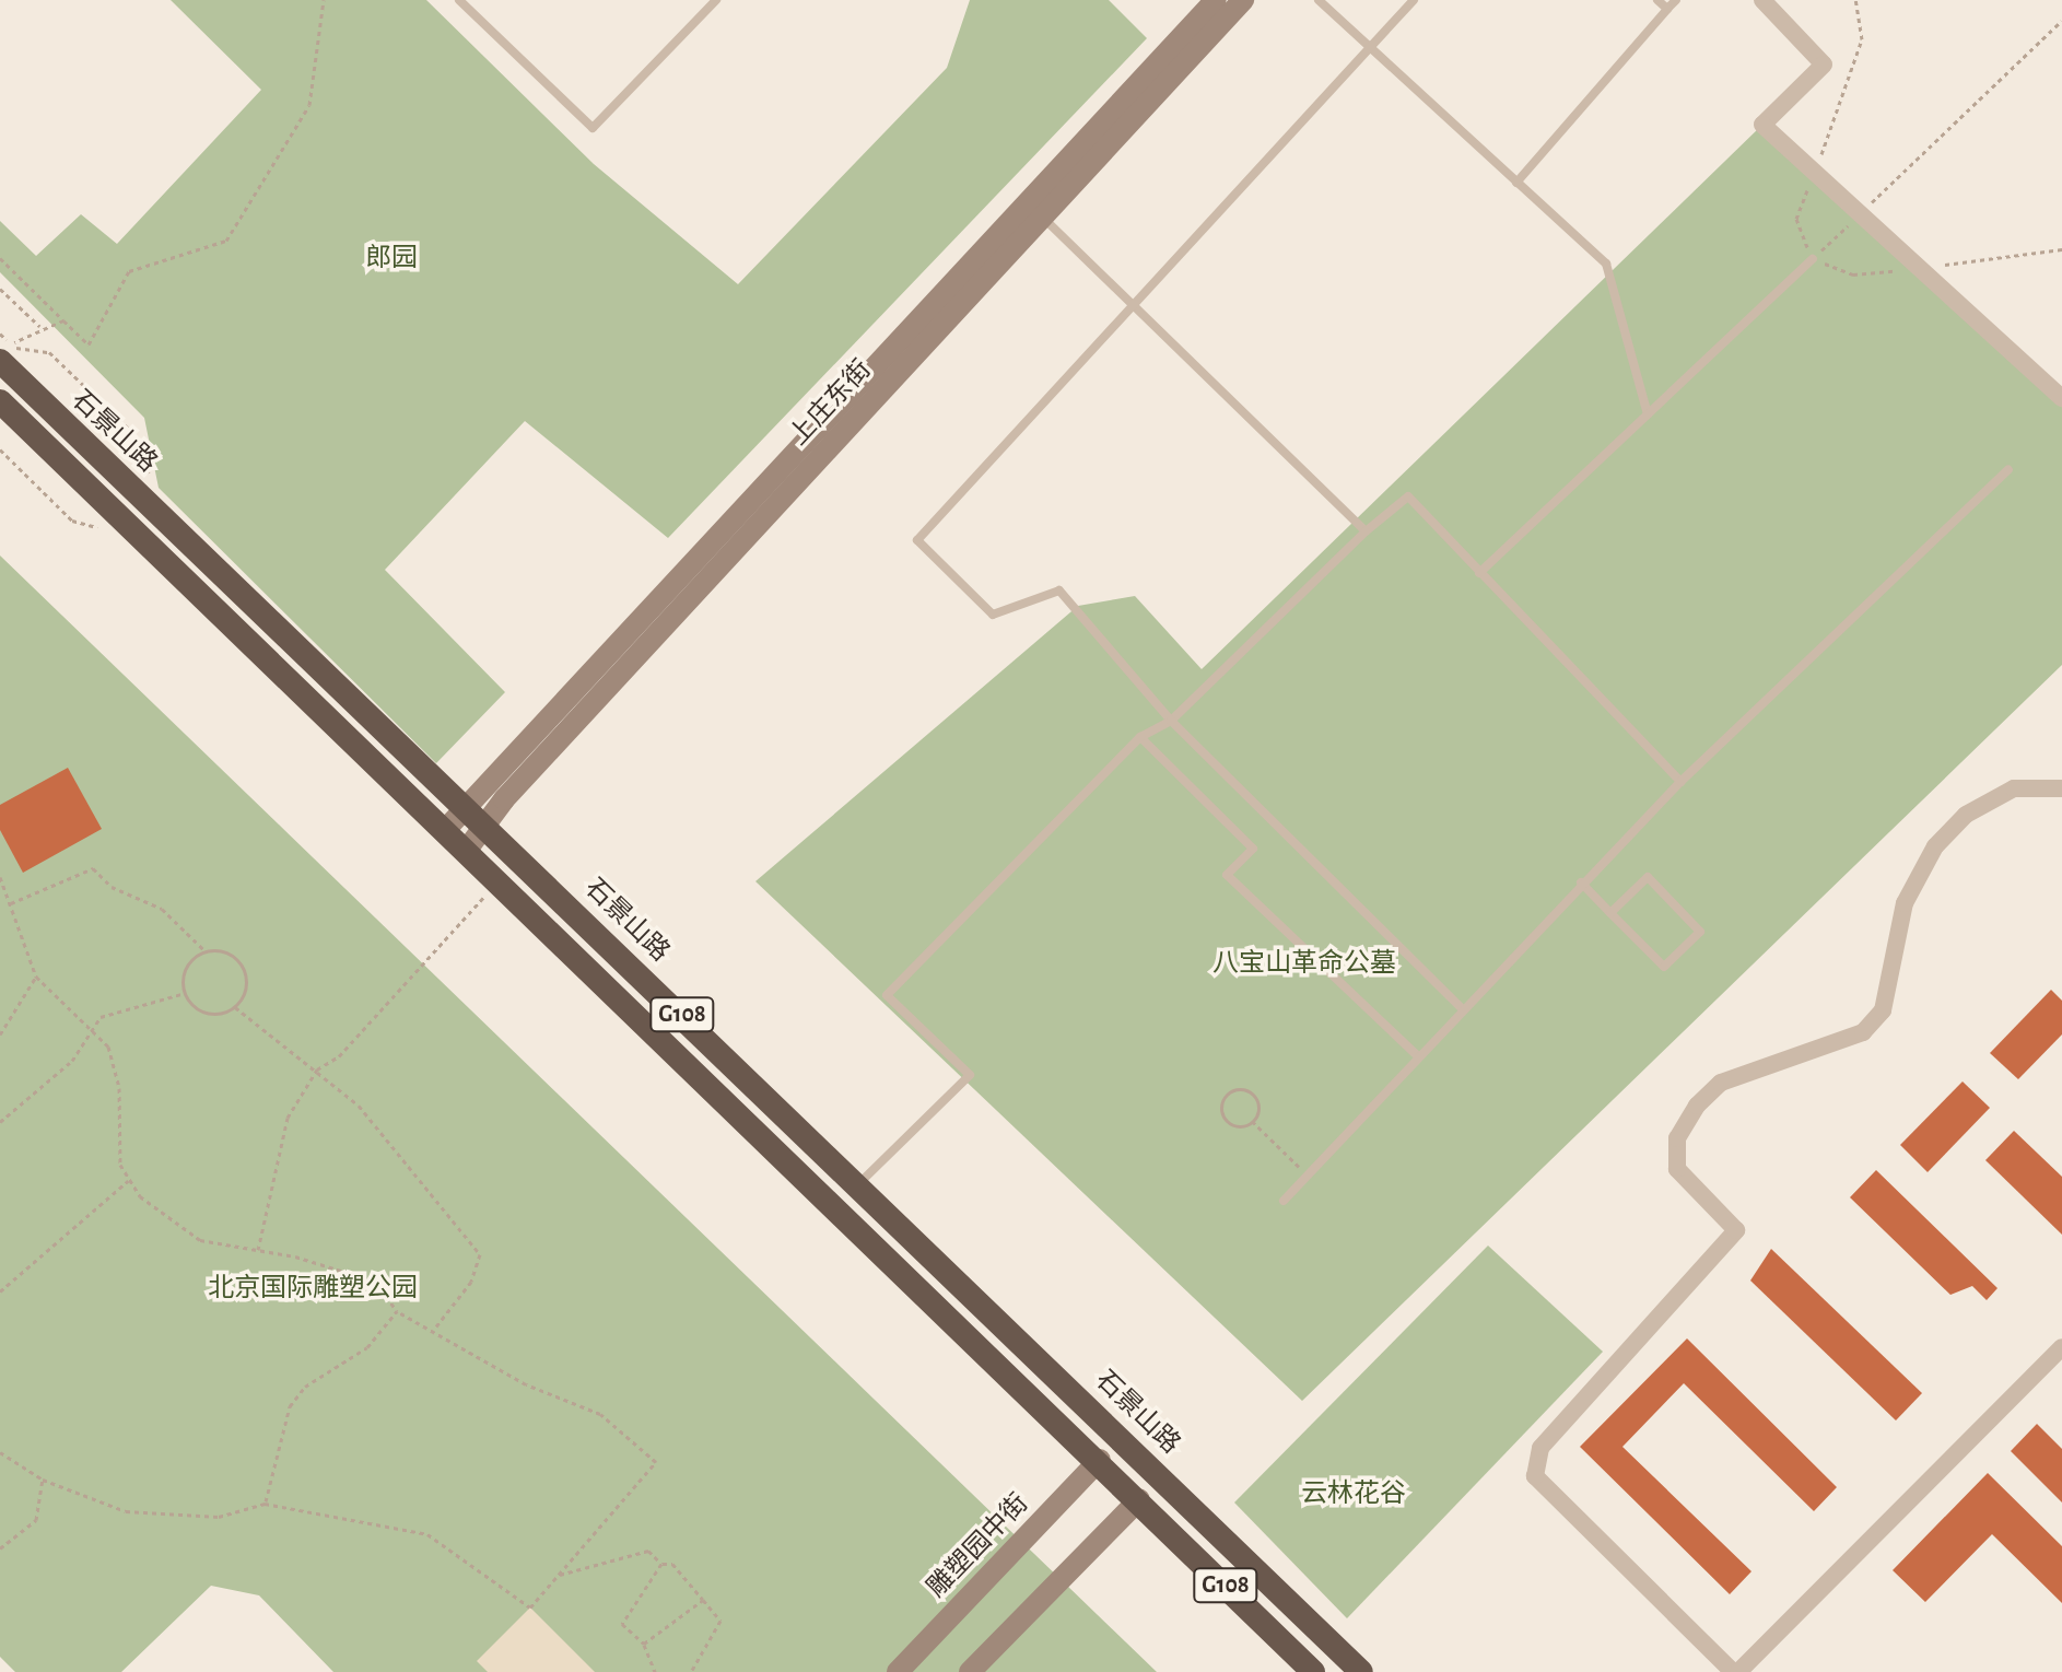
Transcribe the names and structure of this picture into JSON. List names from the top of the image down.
{
  "streets": {
    "highway": ["石景山路", "G108"],
    "main road": ["上庄东街", "雕塑园中街"]
  },
  "crossings": [
    ["上庄东街", "石景山路"],
    ["上庄东街", "G108"],
    ["G108", "雕塑园中街"]
  ],
  "parks": [
    "郎园",
    "八宝山革命公墓",
    "北京国际雕塑公园",
    "云林花谷"
  ]
}
